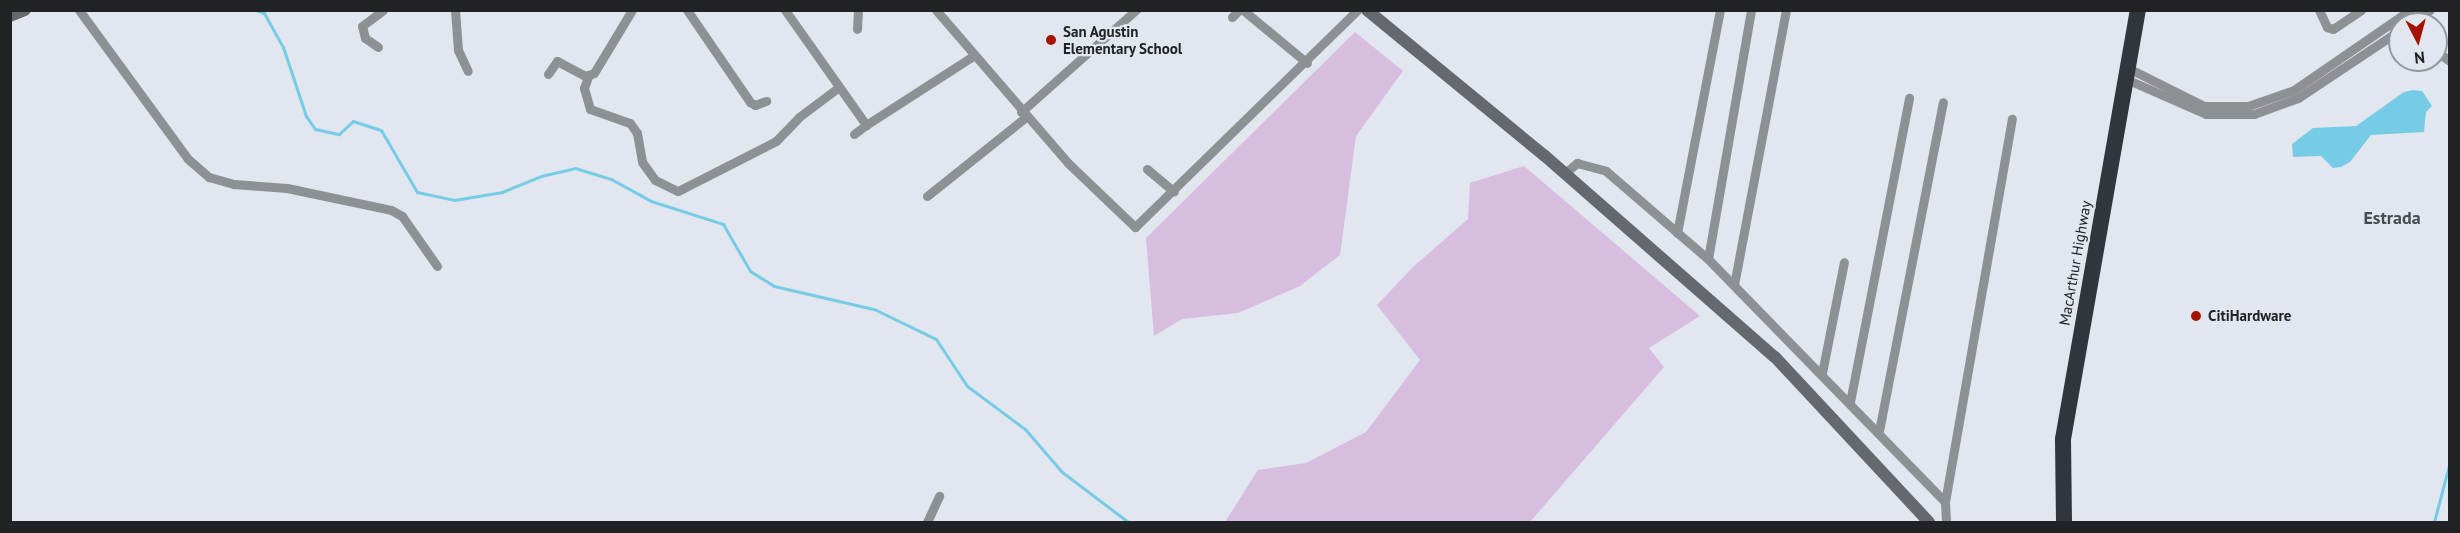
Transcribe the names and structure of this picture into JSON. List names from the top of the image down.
{
  "streets": {
    "highway": ["MacArthur Highway"]
  },
  "districts": ["Estrada"],
  "places": ["San Agustin Elementary School", "CitiHardware"],
  "north": "bottom"
}
